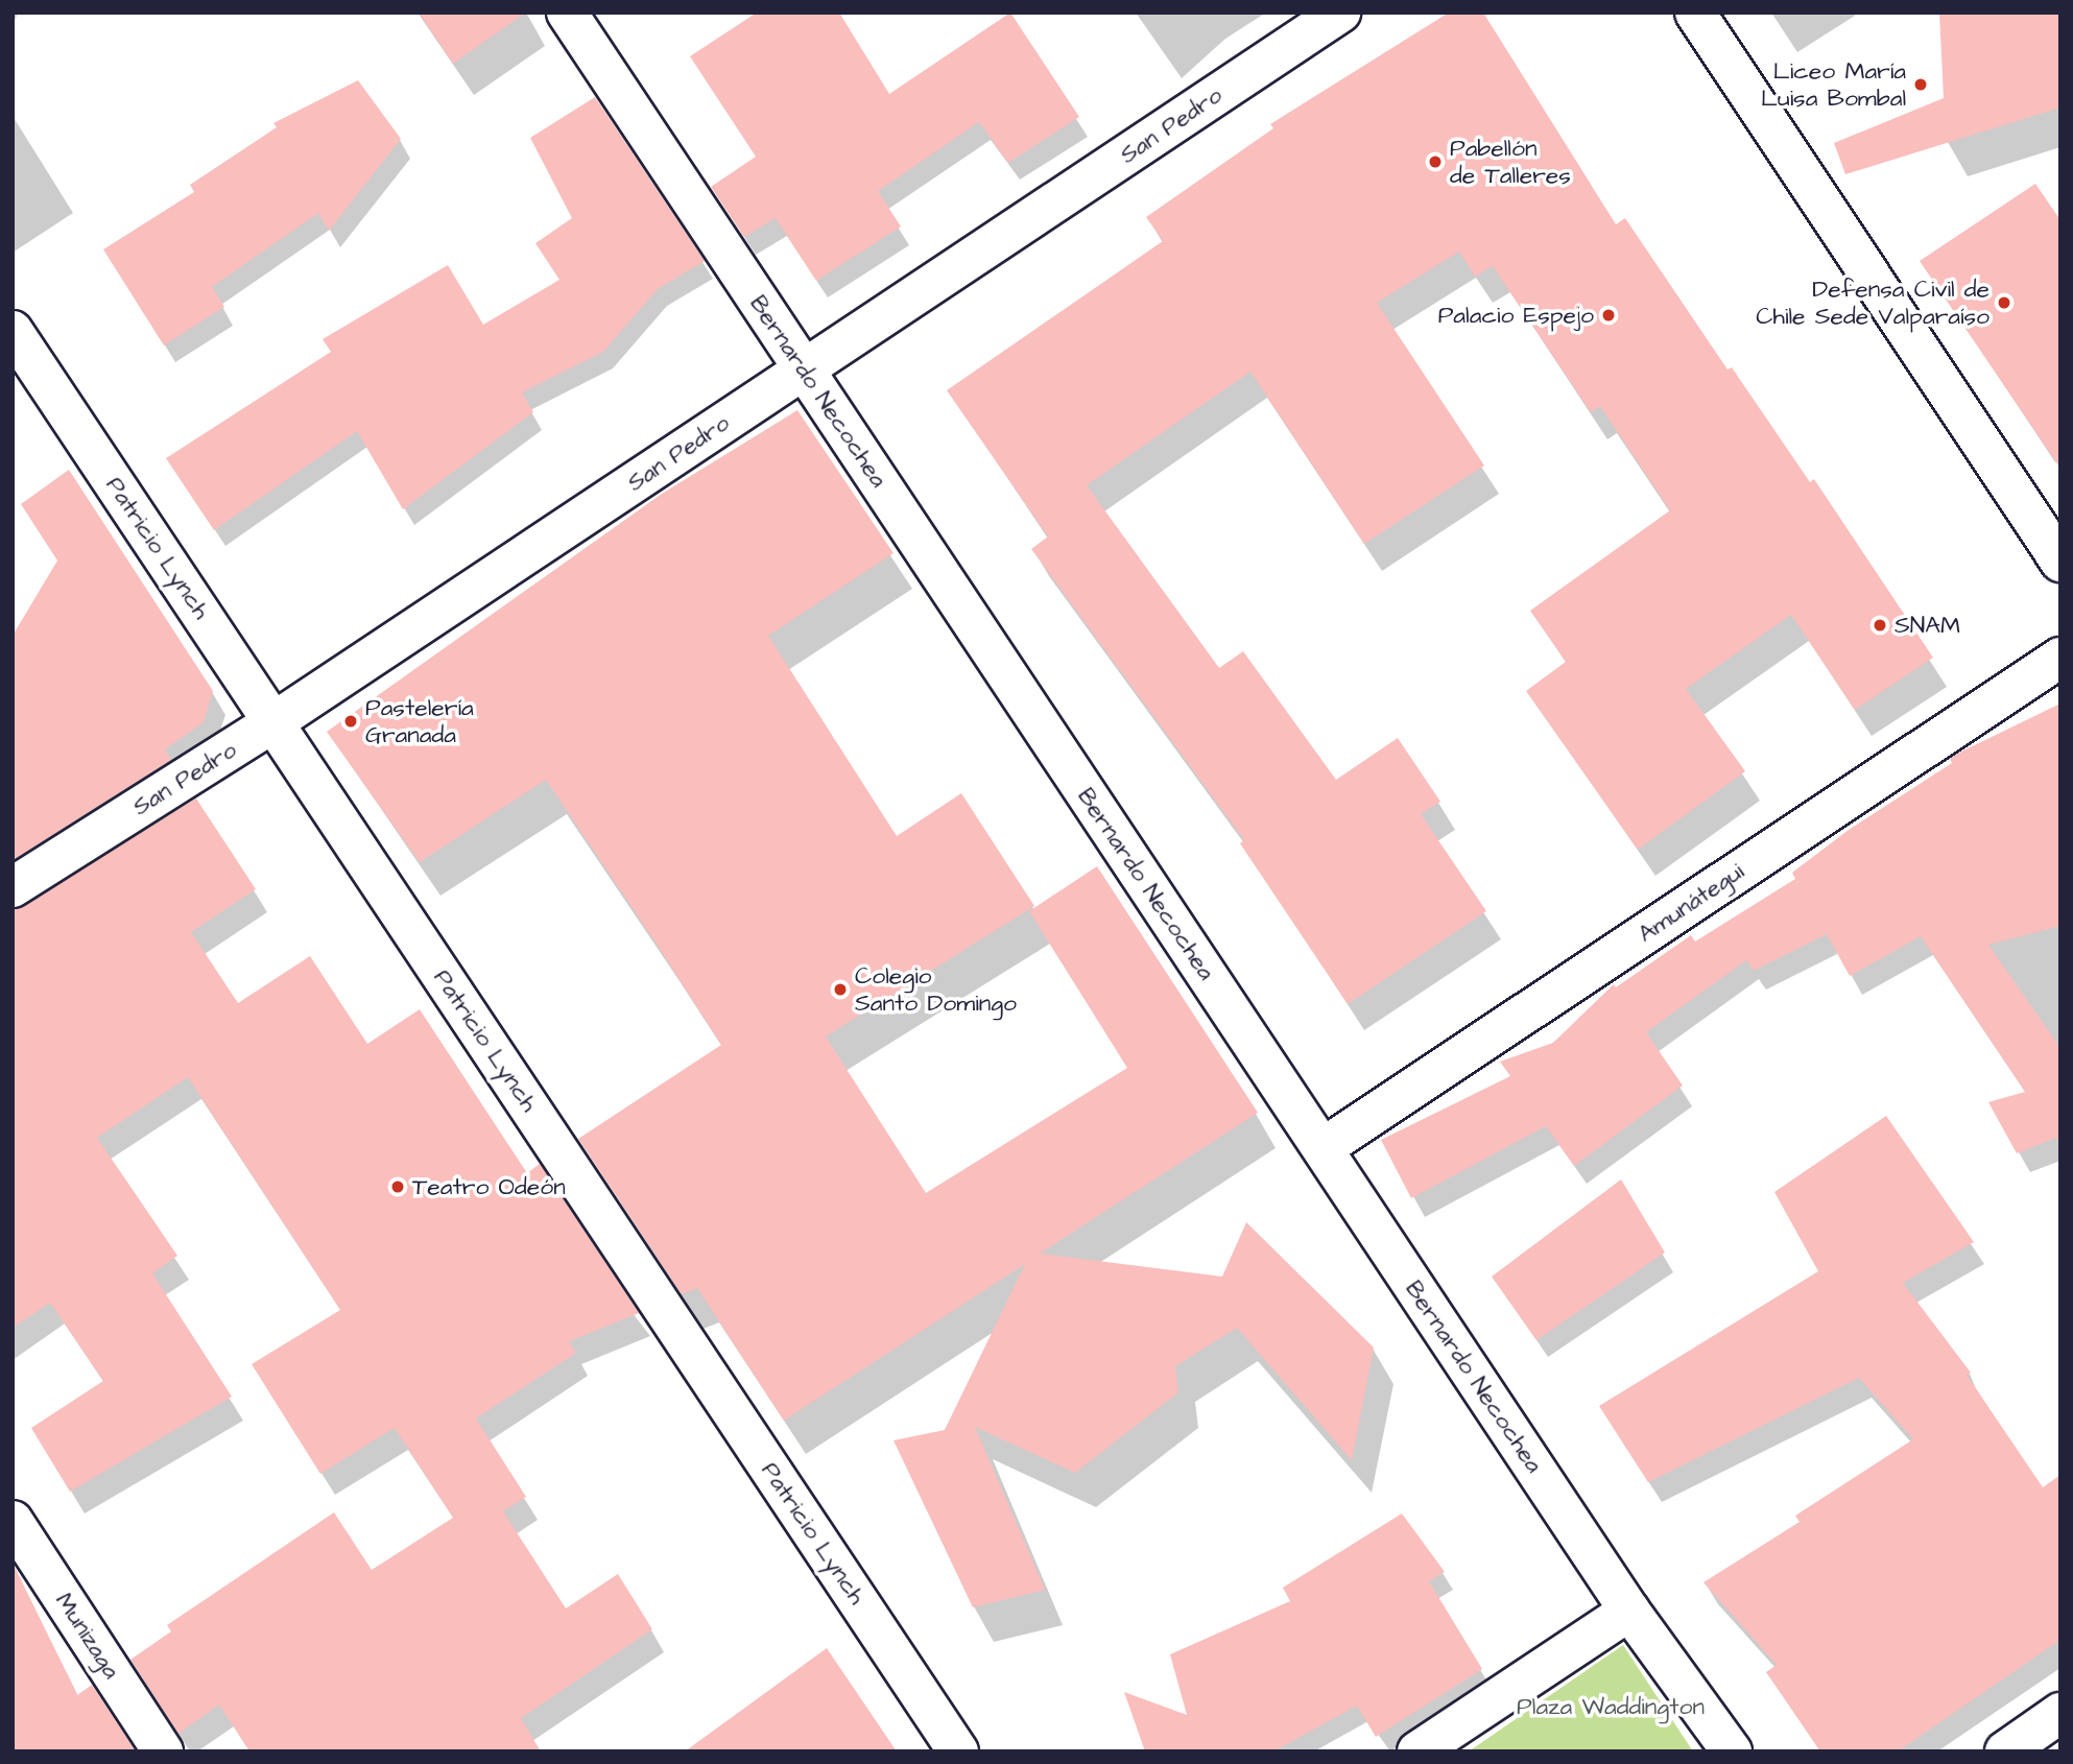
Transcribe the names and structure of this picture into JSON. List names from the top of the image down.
{
  "streets": {
    "street": [
      "San Pedro",
      "Bernardo Necochea",
      "Patricio Lynch",
      "Amunátegui",
      "Munizaga"
    ]
  },
  "crossings": [
    ["San Pedro", "Bernardo Necochea"],
    ["San Pedro", "Patricio Lynch"],
    ["Bernardo Necochea", "Amunátegui"]
  ],
  "parks": ["Plaza Waddington"],
  "places": [
    "Liceo María Luisa Bombal",
    "Pabellón de Talleres",
    "Defensa Civil de Chile Sede Valparaíso",
    "Palacio Espejo",
    "SNAM",
    "Pastelería Granada",
    "Colegio Santo Domingo",
    "Teatro Odeón"
  ]
}
